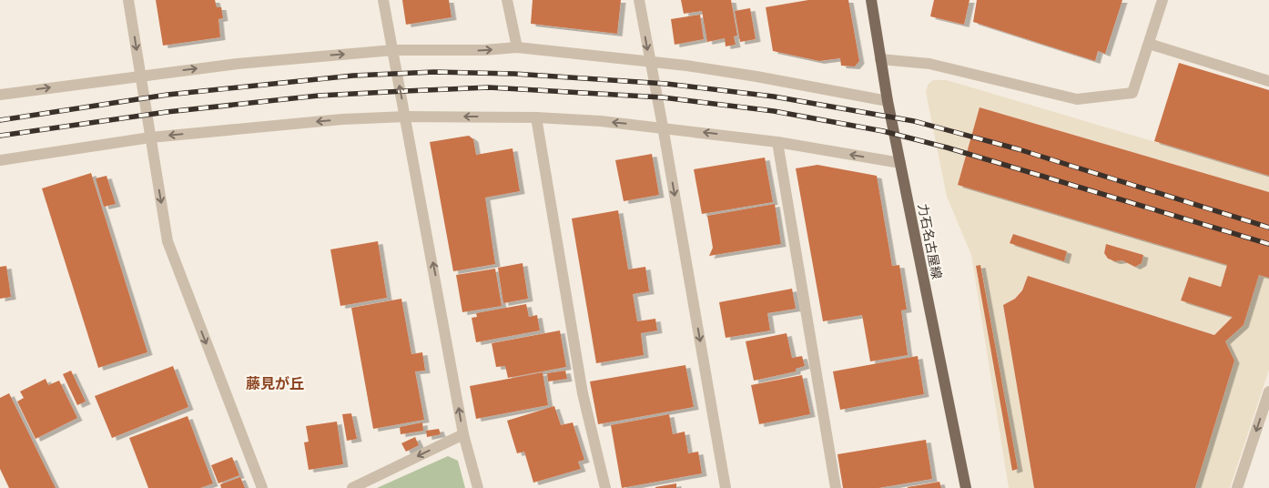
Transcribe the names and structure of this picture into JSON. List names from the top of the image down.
{
  "streets": {
    "main road": ["力石名古屋線"]
  },
  "districts": ["藤見が丘"]
}
